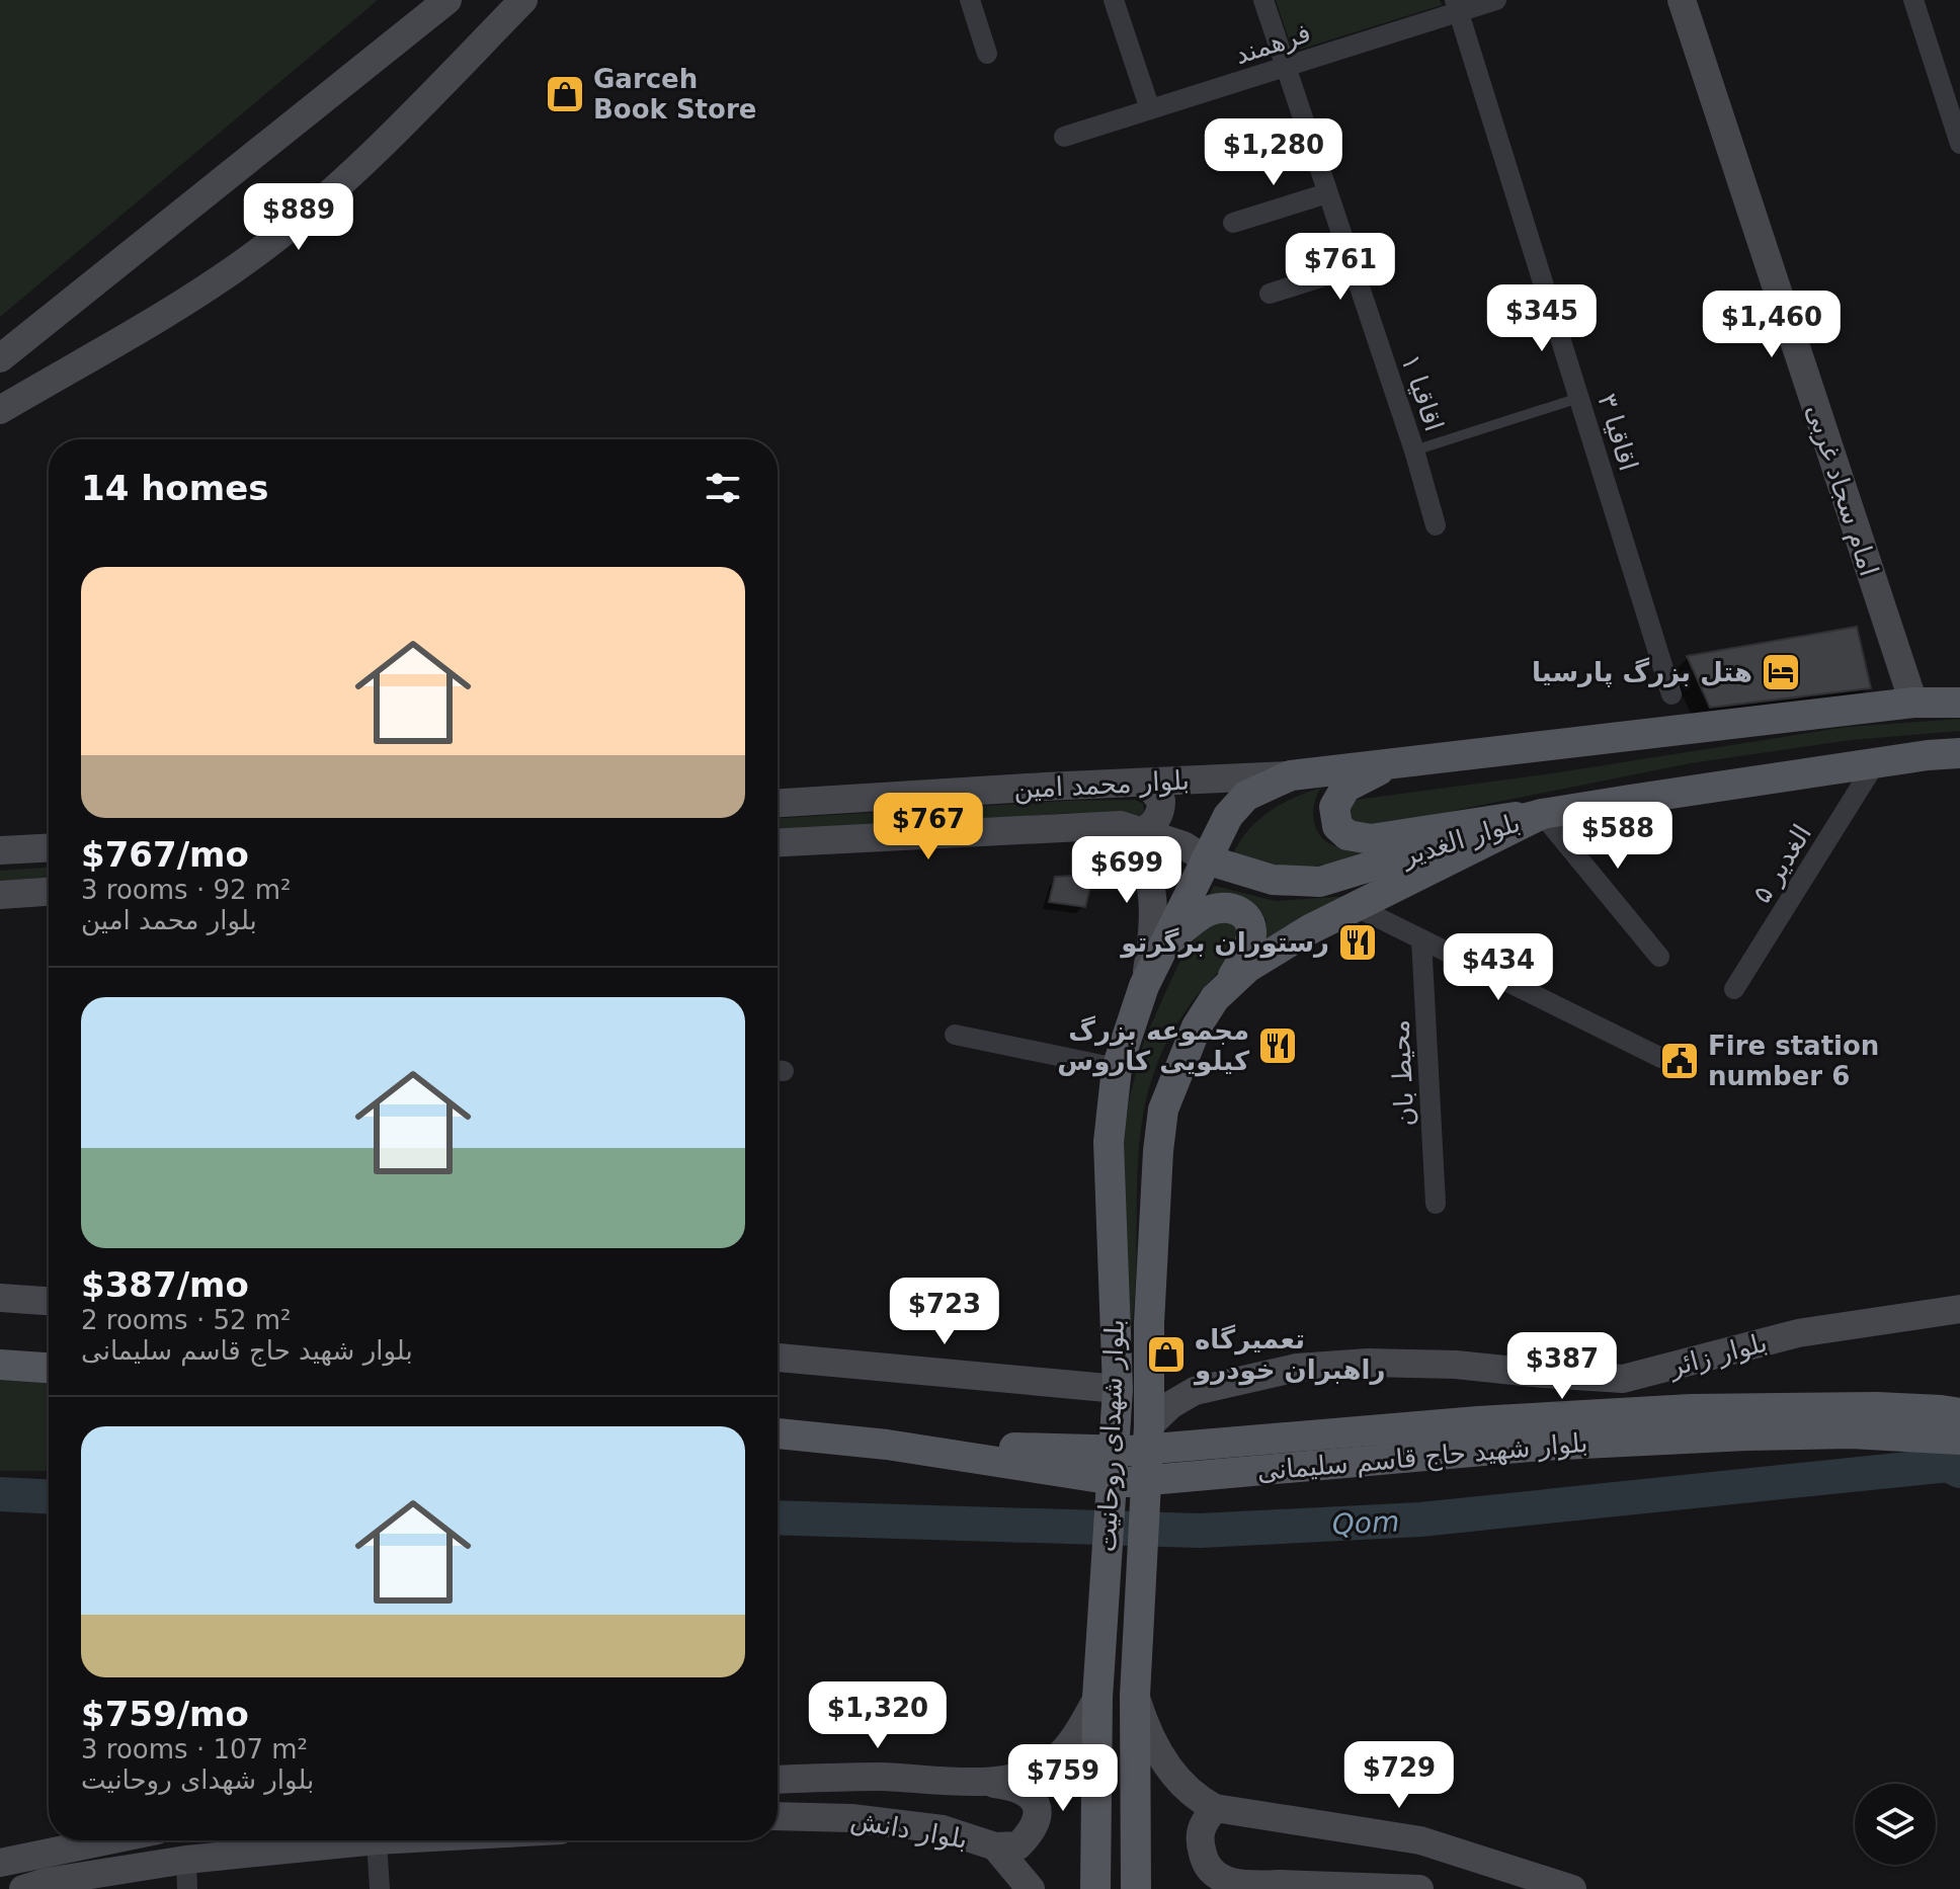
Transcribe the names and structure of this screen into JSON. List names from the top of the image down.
{
  "streets": {
    "main road": [
      "امام سجاد غربی",
      "بلوار محمد امین",
      "بلوار الغدیر",
      "بلوار زائر",
      "بلوار شهدای روحانیت",
      "بلوار شهید حاج قاسم سلیمانی",
      "بلوار دانش"
    ],
    "street": [
      "فرهمند",
      "اقاقیا ۱",
      "اقاقیا ۳",
      "الغدیر ۵",
      "محیط بان"
    ]
  },
  "crossings": [
    ["فرهمند", "اقاقیا ۱"],
    ["فرهمند", "اقاقیا ۳"],
    ["بلوار محمد امین", "بلوار الغدیر"],
    ["بلوار محمد امین", "بلوار شهدای روحانیت"],
    ["بلوار الغدیر", "الغدیر ۵"],
    ["بلوار الغدیر", "بلوار شهدای روحانیت"],
    ["بلوار زائر", "بلوار شهدای روحانیت"],
    ["بلوار شهدای روحانیت", "بلوار دانش"]
  ],
  "water": ["Qom"],
  "places": {
    "shop": ["Garceh Book Store", "تعمیرگاه راهبران خودرو"],
    "hotel": ["هتل بزرگ پارسیا"],
    "restaurant": ["رستوران برگرتو", "مجموعه بزرگ کیلویی کاروس"],
    "public building": ["Fire station number 6"]
  },
  "page": {
    "price": [
      "$1,280",
      "$889",
      "$761",
      "$345",
      "$1,460",
      "$767",
      "$588",
      "$699",
      "$434",
      "$723",
      "$387",
      "$1,320",
      "$729",
      "$759"
    ],
    "heading": "14 homes",
    "list": [
      {
        "name": "$767/mo",
        "note": "3 rooms · 92 m² · بلوار محمد امین"
      },
      {
        "name": "$387/mo",
        "note": "2 rooms · 52 m² · بلوار شهید حاج قاسم سلیمانی"
      },
      {
        "name": "$759/mo",
        "note": "3 rooms · 107 m² · بلوار شهدای روحانیت"
      }
    ]
  }
}
